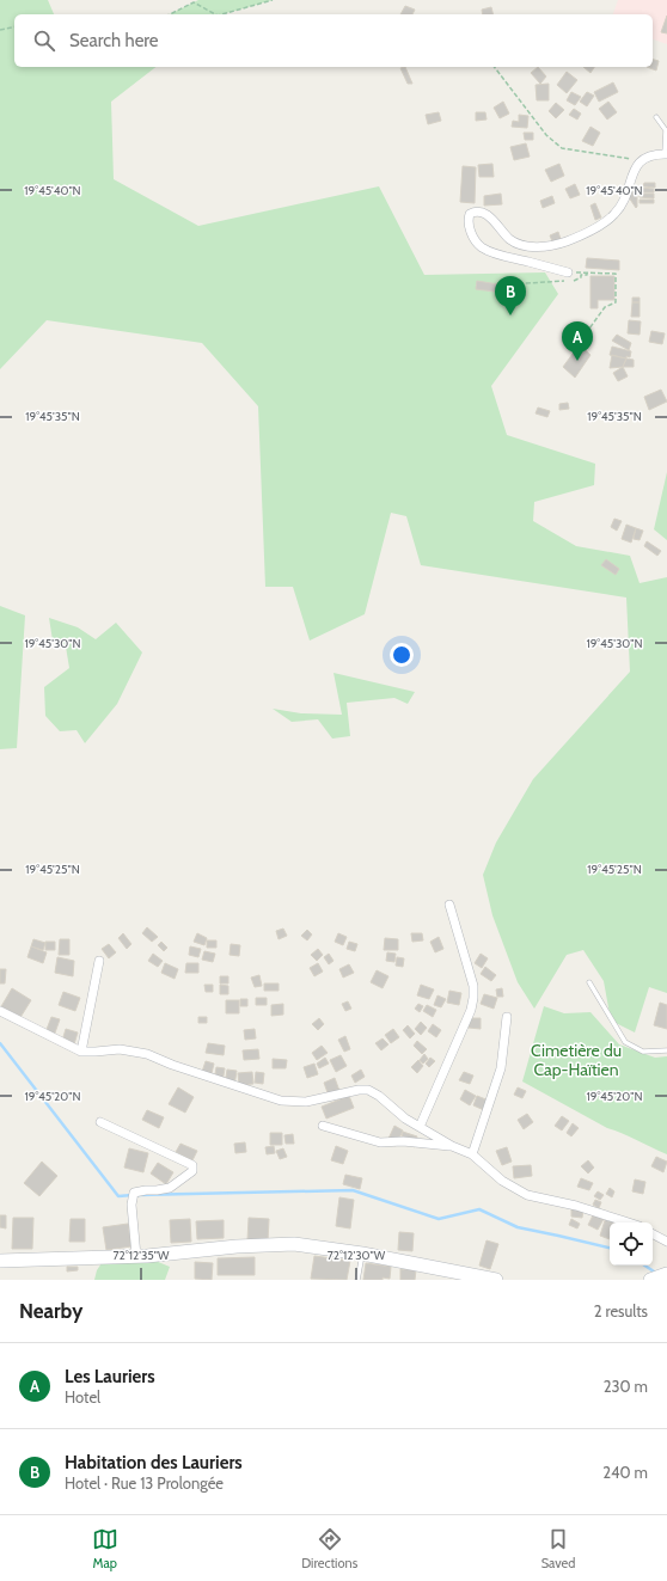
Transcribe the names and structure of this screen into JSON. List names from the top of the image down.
{
  "parks": ["Cimetière du Cap-Haïtien"],
  "page": {
    "search": "Search here",
    "pins": ["B", "A"],
    "heading": ["Nearby", "2 results"],
    "list": [
      {
        "mark": "A",
        "name": "Les Lauriers",
        "note": "Hotel",
        "value": "230 m"
      },
      {
        "mark": "B",
        "name": "Habitation des Lauriers",
        "note": "Hotel · Rue 13 Prolongée",
        "value": "240 m"
      }
    ],
    "nav": ["Map", "Directions", "Saved"]
  },
  "coordinates": [
    "19°45'40\"N",
    "19°45'35\"N",
    "19°45'30\"N",
    "19°45'25\"N",
    "19°45'20\"N",
    "72°12'35\"W",
    "72°12'30\"W"
  ]
}
